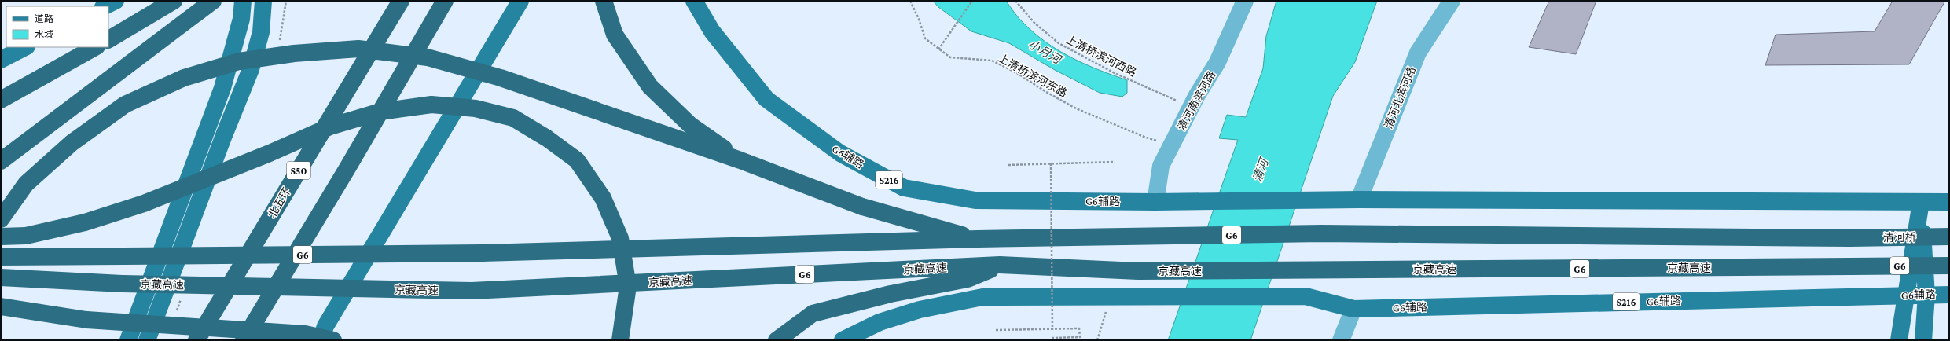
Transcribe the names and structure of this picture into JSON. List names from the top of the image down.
{
  "streets": {
    "highway": [
      "S50",
      "北五环",
      "G6",
      "清河桥",
      "京藏高速"
    ],
    "main road": ["G6辅路", "S216"],
    "street": ["清河北滨河路", "清河南滨河路"],
    "path": ["上清桥滨河西路", "上清桥滨河东路"]
  },
  "crossings": [
    ["上清桥滨河西路", "清河南滨河路"],
    ["上清桥滨河东路", "清河南滨河路"],
    ["清河北滨河路", "G6辅路"],
    ["清河南滨河路", "G6辅路"],
    ["G6", "清河桥"]
  ],
  "water": ["小月河", "清河"],
  "legend": ["道路", "水域"]
}
